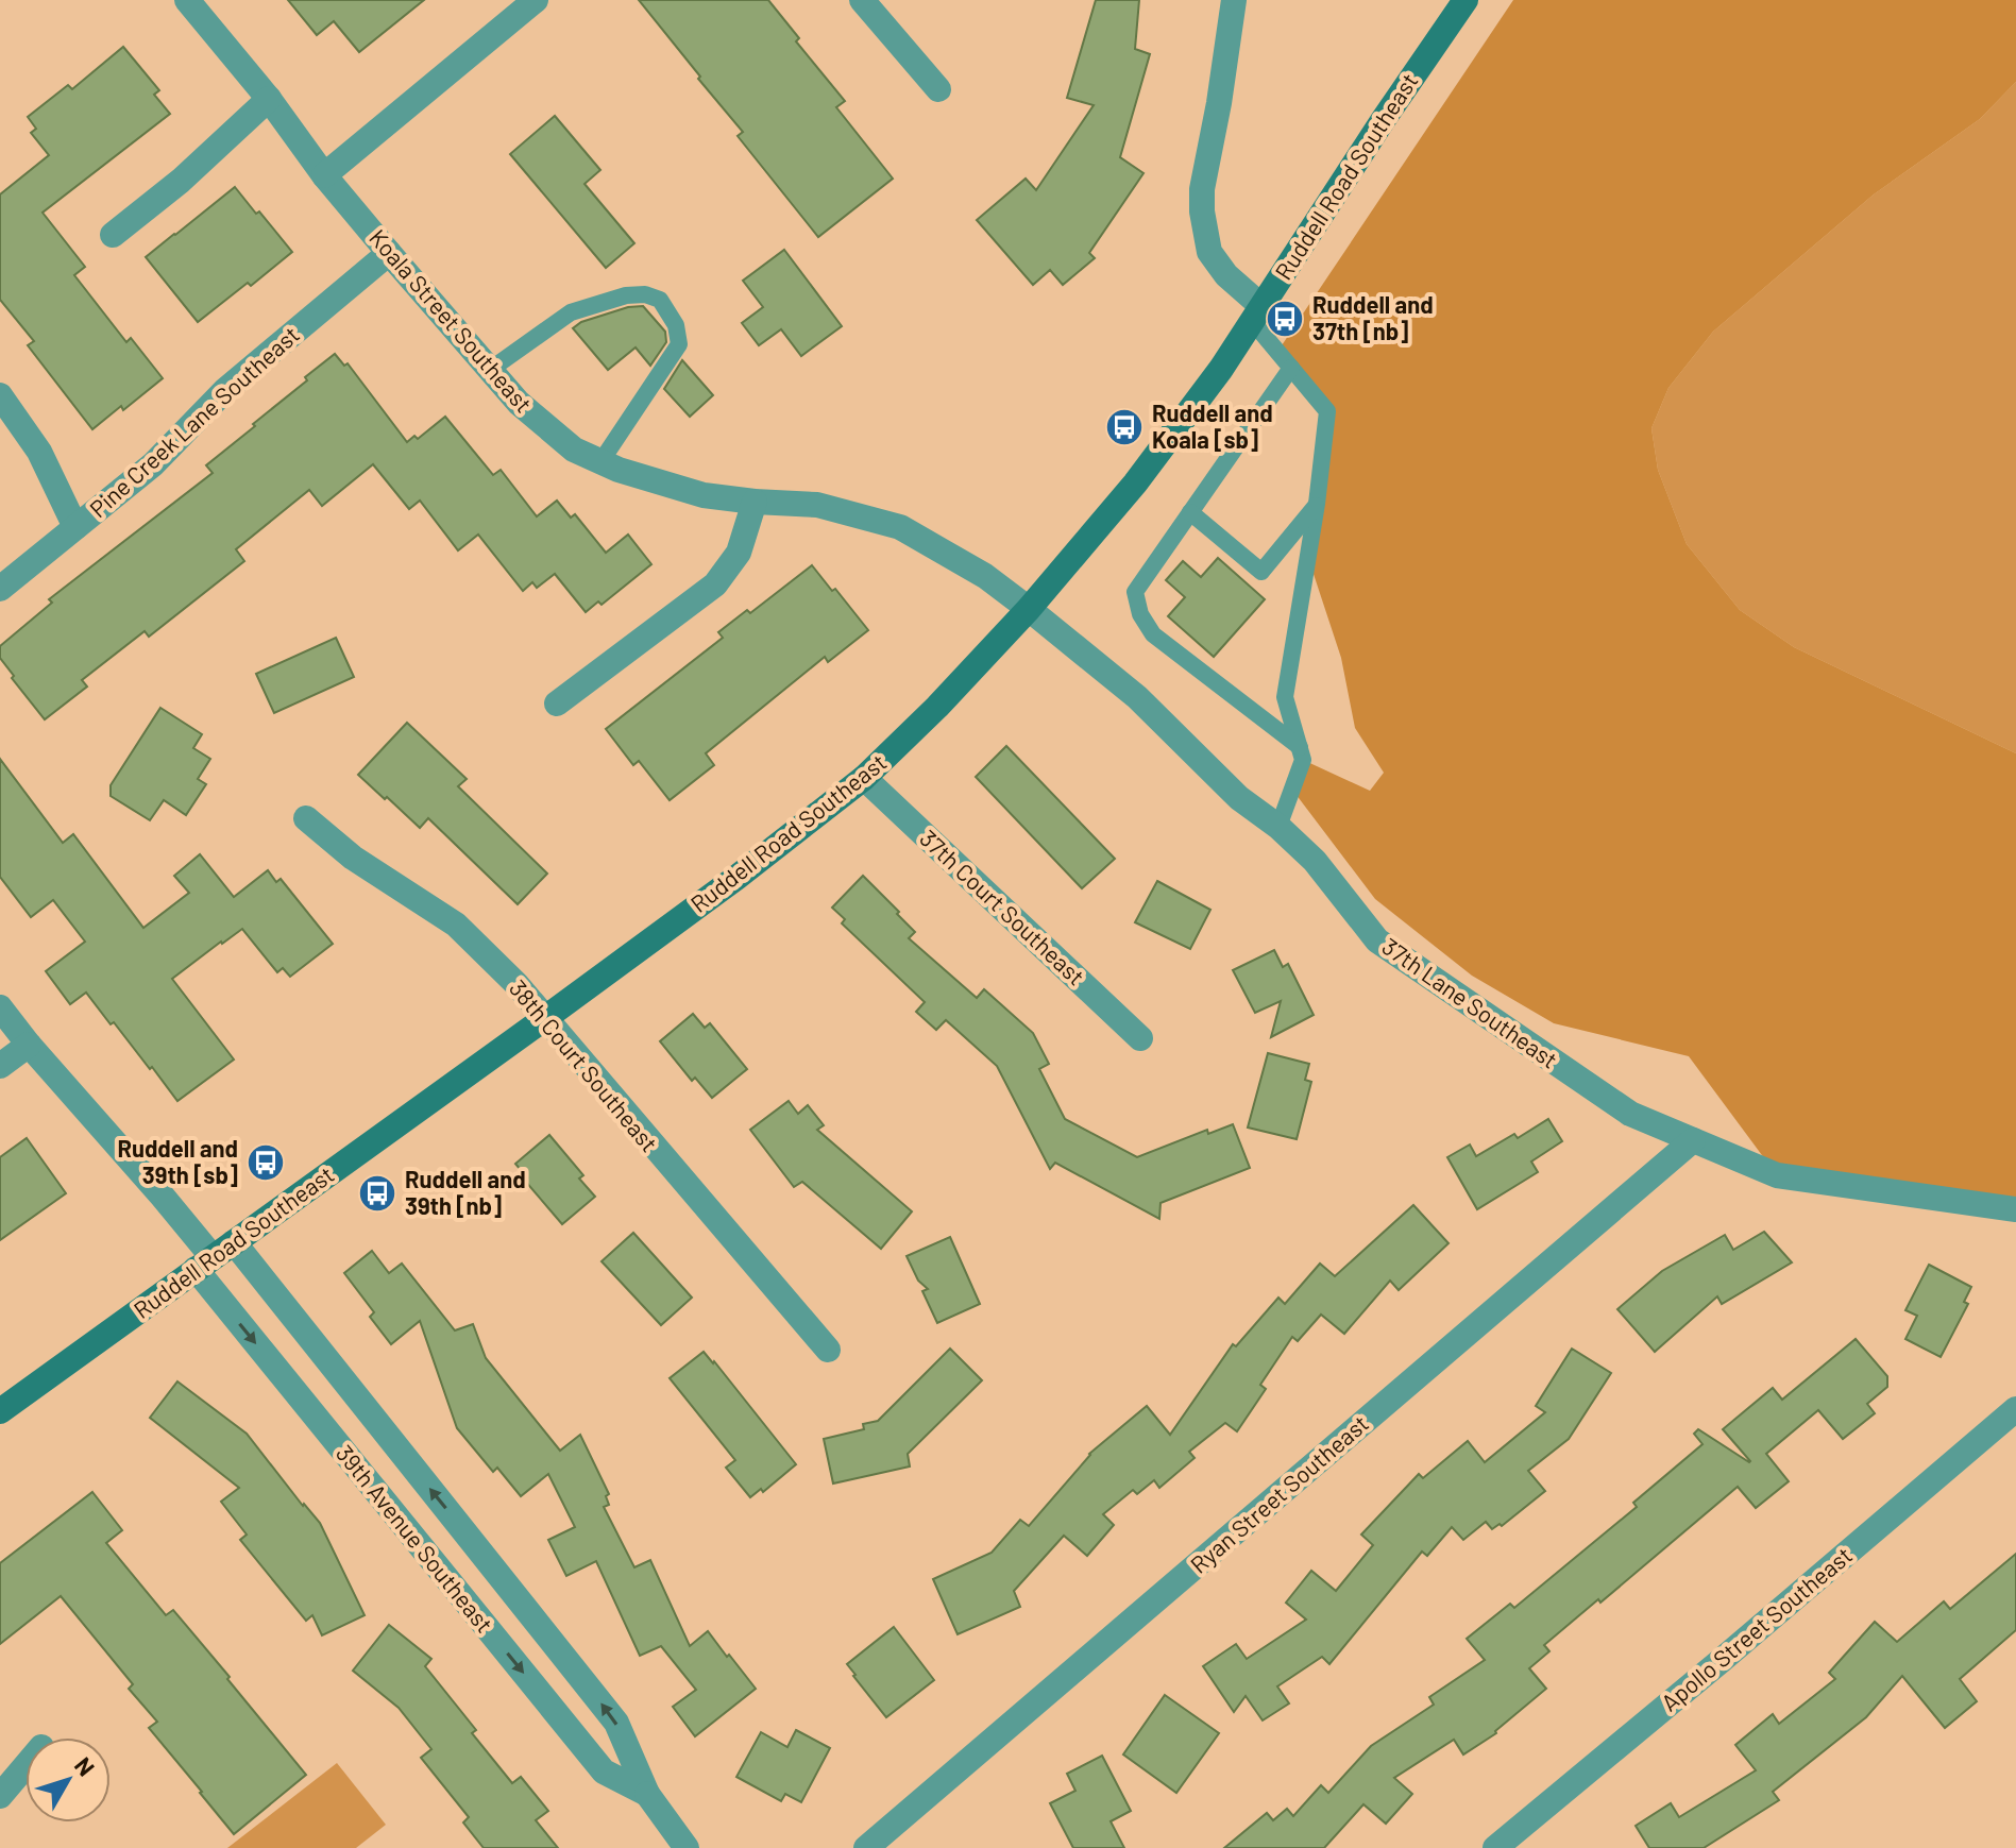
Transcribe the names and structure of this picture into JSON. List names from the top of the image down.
{
  "streets": {
    "main road": ["Ruddell Road Southeast"],
    "street": [
      "Koala Street Southeast",
      "Pine Creek Lane Southeast",
      "37th Court Southeast",
      "37th Lane Southeast",
      "38th Court Southeast",
      "Ryan Street Southeast",
      "39th Avenue Southeast",
      "Apollo Street Southeast"
    ]
  },
  "crossings": [
    ["Ruddell Road Southeast", "Koala Street Southeast"],
    ["Ruddell Road Southeast", "37th Court Southeast"],
    ["Ruddell Road Southeast", "37th Lane Southeast"],
    ["Ruddell Road Southeast", "38th Court Southeast"],
    ["Ruddell Road Southeast", "39th Avenue Southeast"],
    ["Koala Street Southeast", "Pine Creek Lane Southeast"],
    ["Koala Street Southeast", "37th Lane Southeast"],
    ["37th Lane Southeast", "Ryan Street Southeast"]
  ],
  "places": {
    "bus stop": [
      "Ruddell and 37th [nb]",
      "Ruddell and Koala [sb]",
      "Ruddell and 39th [sb]",
      "Ruddell and 39th [nb]"
    ]
  },
  "north": "top right"
}
